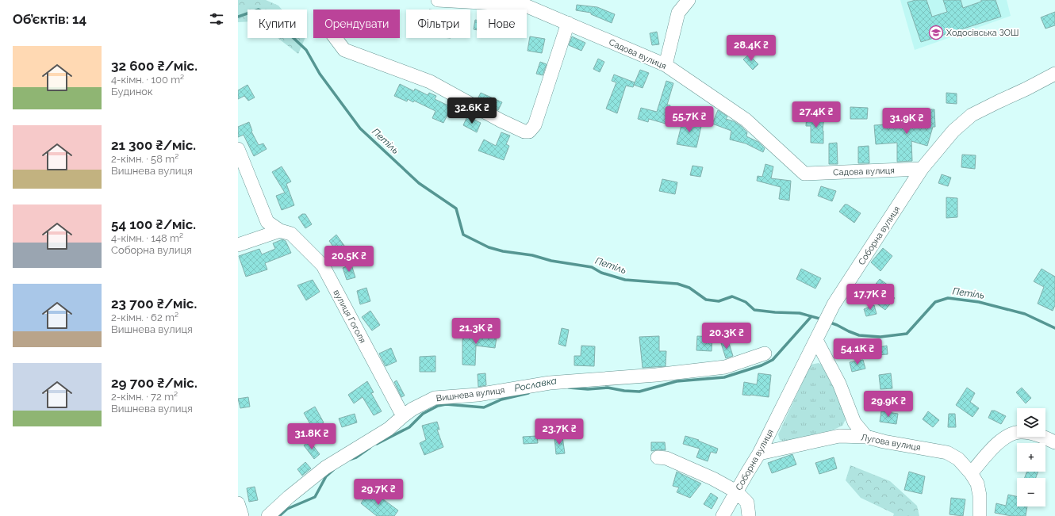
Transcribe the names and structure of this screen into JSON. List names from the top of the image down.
{
  "streets": {
    "street": [
      "Садова вулиця",
      "Соборна вулиця",
      "вулиця Гоголя",
      "Вишнева вулиця",
      "Лугова вулиця"
    ]
  },
  "crossings": [
    ["Садова вулиця", "Соборна вулиця"],
    ["Соборна вулиця", "Лугова вулиця"],
    ["вулиця Гоголя", "Вишнева вулиця"]
  ],
  "water": ["Петіль", "Рославка"],
  "places": {
    "school or university": ["Ходосівська ЗОШ"]
  },
  "page": {
    "heading": "Об’єктів: 14",
    "chip": [
      "Купити",
      "Орендувати",
      "Фільтри",
      "Нове"
    ],
    "price": [
      "28.4K ₴",
      "32.6K ₴",
      "27.4K ₴",
      "55.7K ₴",
      "31.9K ₴",
      "20.5K ₴",
      "17.7K ₴",
      "21.3K ₴",
      "20.3K ₴",
      "54.1K ₴",
      "29.9K ₴",
      "23.7K ₴",
      "31.8K ₴",
      "29.7K ₴"
    ],
    "list": [
      {
        "name": "32 600 ₴/міс.",
        "note": "4-кімн. · 100 m² · Будинок"
      },
      {
        "name": "21 300 ₴/міс.",
        "note": "2-кімн. · 58 m² · Вишнева вулиця"
      },
      {
        "name": "54 100 ₴/міс.",
        "note": "4-кімн. · 148 m² · Соборна вулиця"
      },
      {
        "name": "23 700 ₴/міс.",
        "note": "2-кімн. · 62 m² · Вишнева вулиця"
      },
      {
        "name": "29 700 ₴/міс.",
        "note": "2-кімн. · 72 m² · Вишнева вулиця"
      }
    ],
    "map_buttons": ["+", "−"]
  }
}
